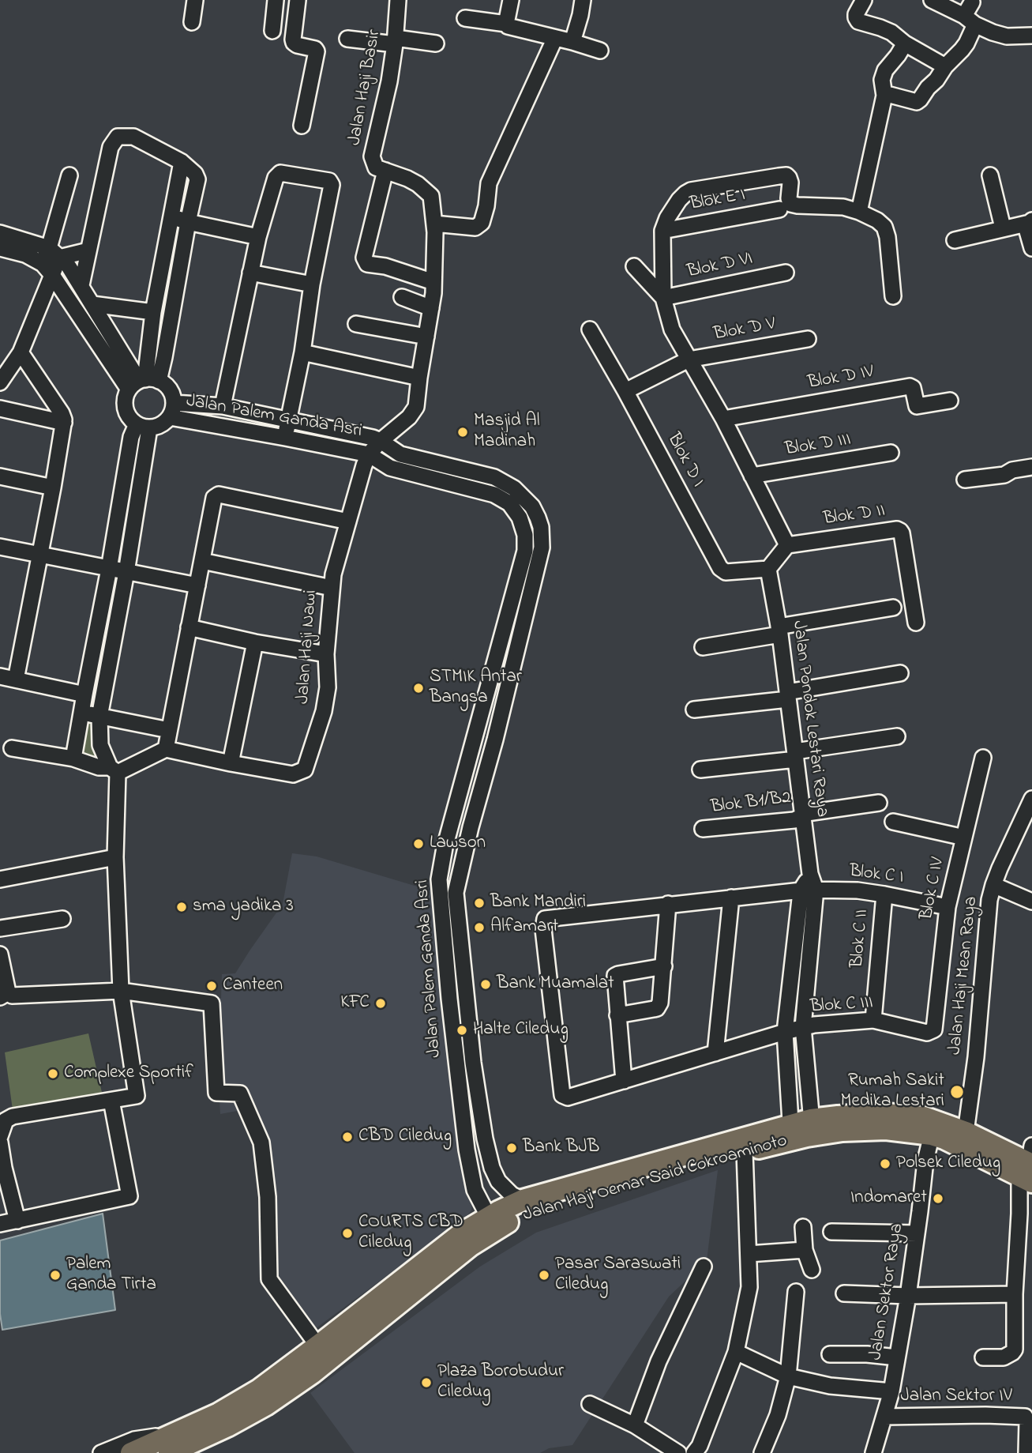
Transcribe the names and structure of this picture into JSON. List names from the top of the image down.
{
  "streets": {
    "main road": ["Jalan Haji Oemar Said Cokroaminoto"],
    "street": [
      "Jalan Haji Basir",
      "Blok E I",
      "Blok D VI",
      "Blok D V",
      "Blok D IV",
      "Jalan Palem Ganda Asri",
      "Blok D III",
      "Blok D I",
      "Blok D II",
      "Jalan Haji Nawi",
      "Jalan Pondok Lestari Raya",
      "Blok B1/B2",
      "Blok C I",
      "Blok C IV",
      "Blok C II",
      "Jalan Haji Mean Raya",
      "Blok C III",
      "Jalan Sektor Raya",
      "Jalan Sektor IV"
    ]
  },
  "crossings": [
    ["Blok D V", "Blok D I"],
    ["Jalan Palem Ganda Asri", "Jalan Haji Nawi"],
    ["Jalan Palem Ganda Asri", "Jalan Haji Oemar Said Cokroaminoto"],
    ["Blok D I", "Jalan Pondok Lestari Raya"],
    ["Jalan Pondok Lestari Raya", "Blok B1/B2"],
    ["Jalan Pondok Lestari Raya", "Blok C I"],
    ["Jalan Pondok Lestari Raya", "Blok C III"],
    ["Jalan Pondok Lestari Raya", "Jalan Haji Oemar Said Cokroaminoto"],
    ["Blok C I", "Blok C IV"],
    ["Blok C I", "Blok C II"],
    ["Blok C I", "Blok C III"],
    ["Blok C IV", "Blok C III"],
    ["Blok C II", "Blok C III"],
    ["Jalan Haji Mean Raya", "Jalan Haji Oemar Said Cokroaminoto"],
    ["Jalan Haji Oemar Said Cokroaminoto", "Jalan Sektor Raya"],
    ["Jalan Sektor Raya", "Jalan Sektor IV"]
  ],
  "places": [
    "Masjid Al Madinah",
    "STMIK Antar Bangsa",
    "Lawson",
    "Bank Mandiri",
    "sma yadika 3",
    "Alfamart",
    "Bank Muamalat",
    "Canteen",
    "KFC",
    "Halte Ciledug",
    "Complexe Sportif",
    "Rumah Sakit Medika Lestari",
    "CBD Ciledug",
    "Bank BJB",
    "Polsek Ciledug",
    "Indomaret",
    "COURTS CBD Ciledug",
    "Palem Ganda Tirta",
    "Pasar Saraswati Ciledug",
    "Plaza Borobudur Ciledug"
  ]
}
